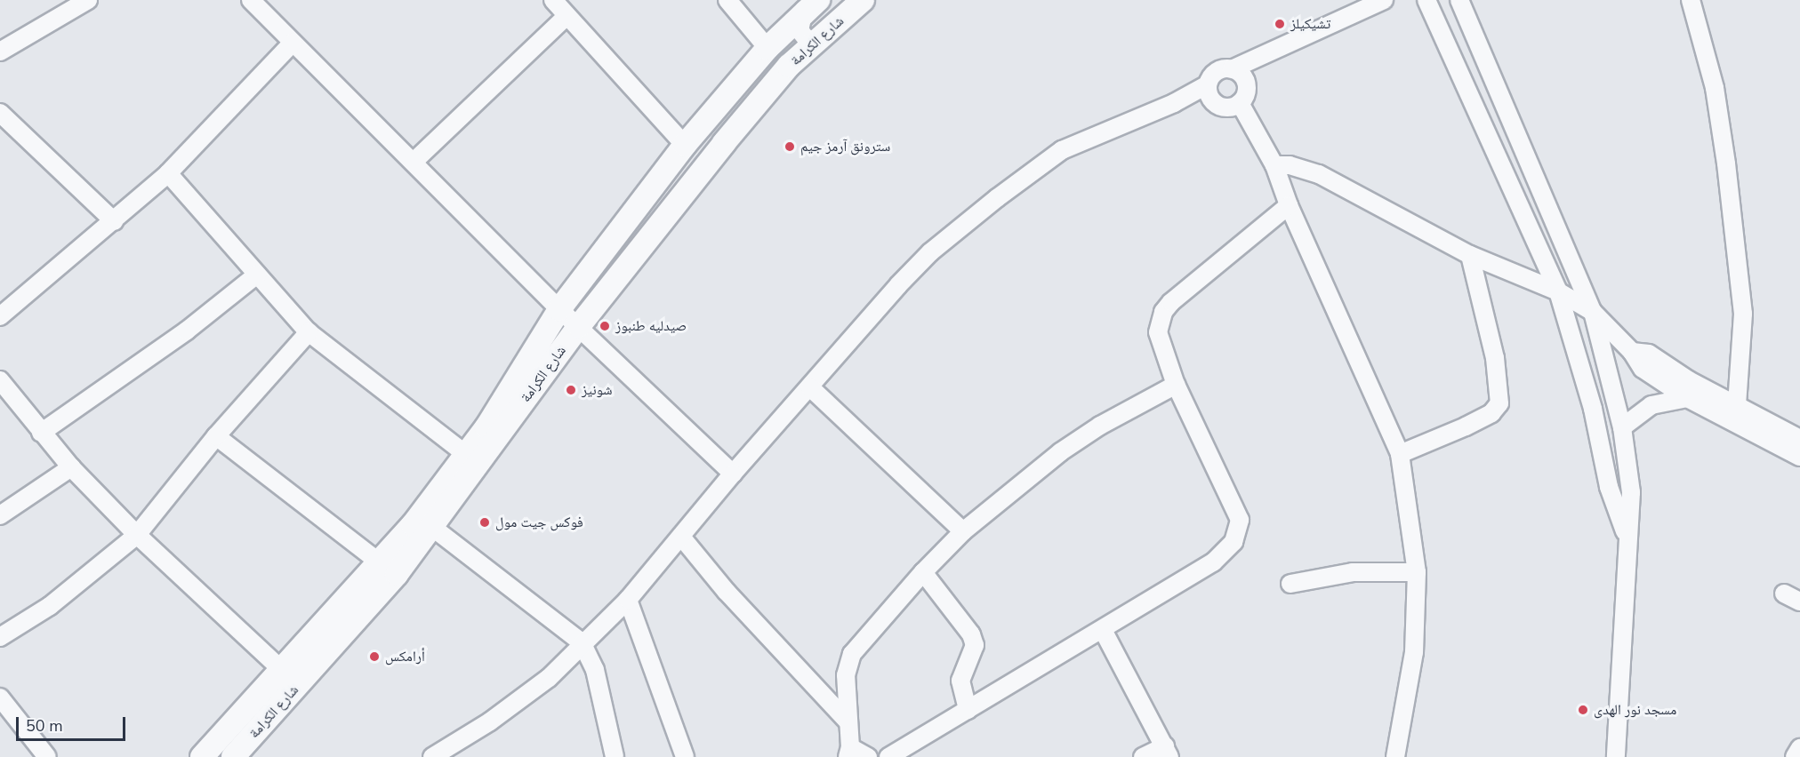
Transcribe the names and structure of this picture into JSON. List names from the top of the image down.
{
  "streets": {
    "street": ["شارع الكرامة"]
  },
  "places": [
    "تشيكيلز",
    "سترونق آرمز جيم",
    "صيدليه طنبوز",
    "شونيز",
    "فوكس جيت مول",
    "أرامكس",
    "مسجد نور الهدى"
  ],
  "scale_bar": "50 m"
}
